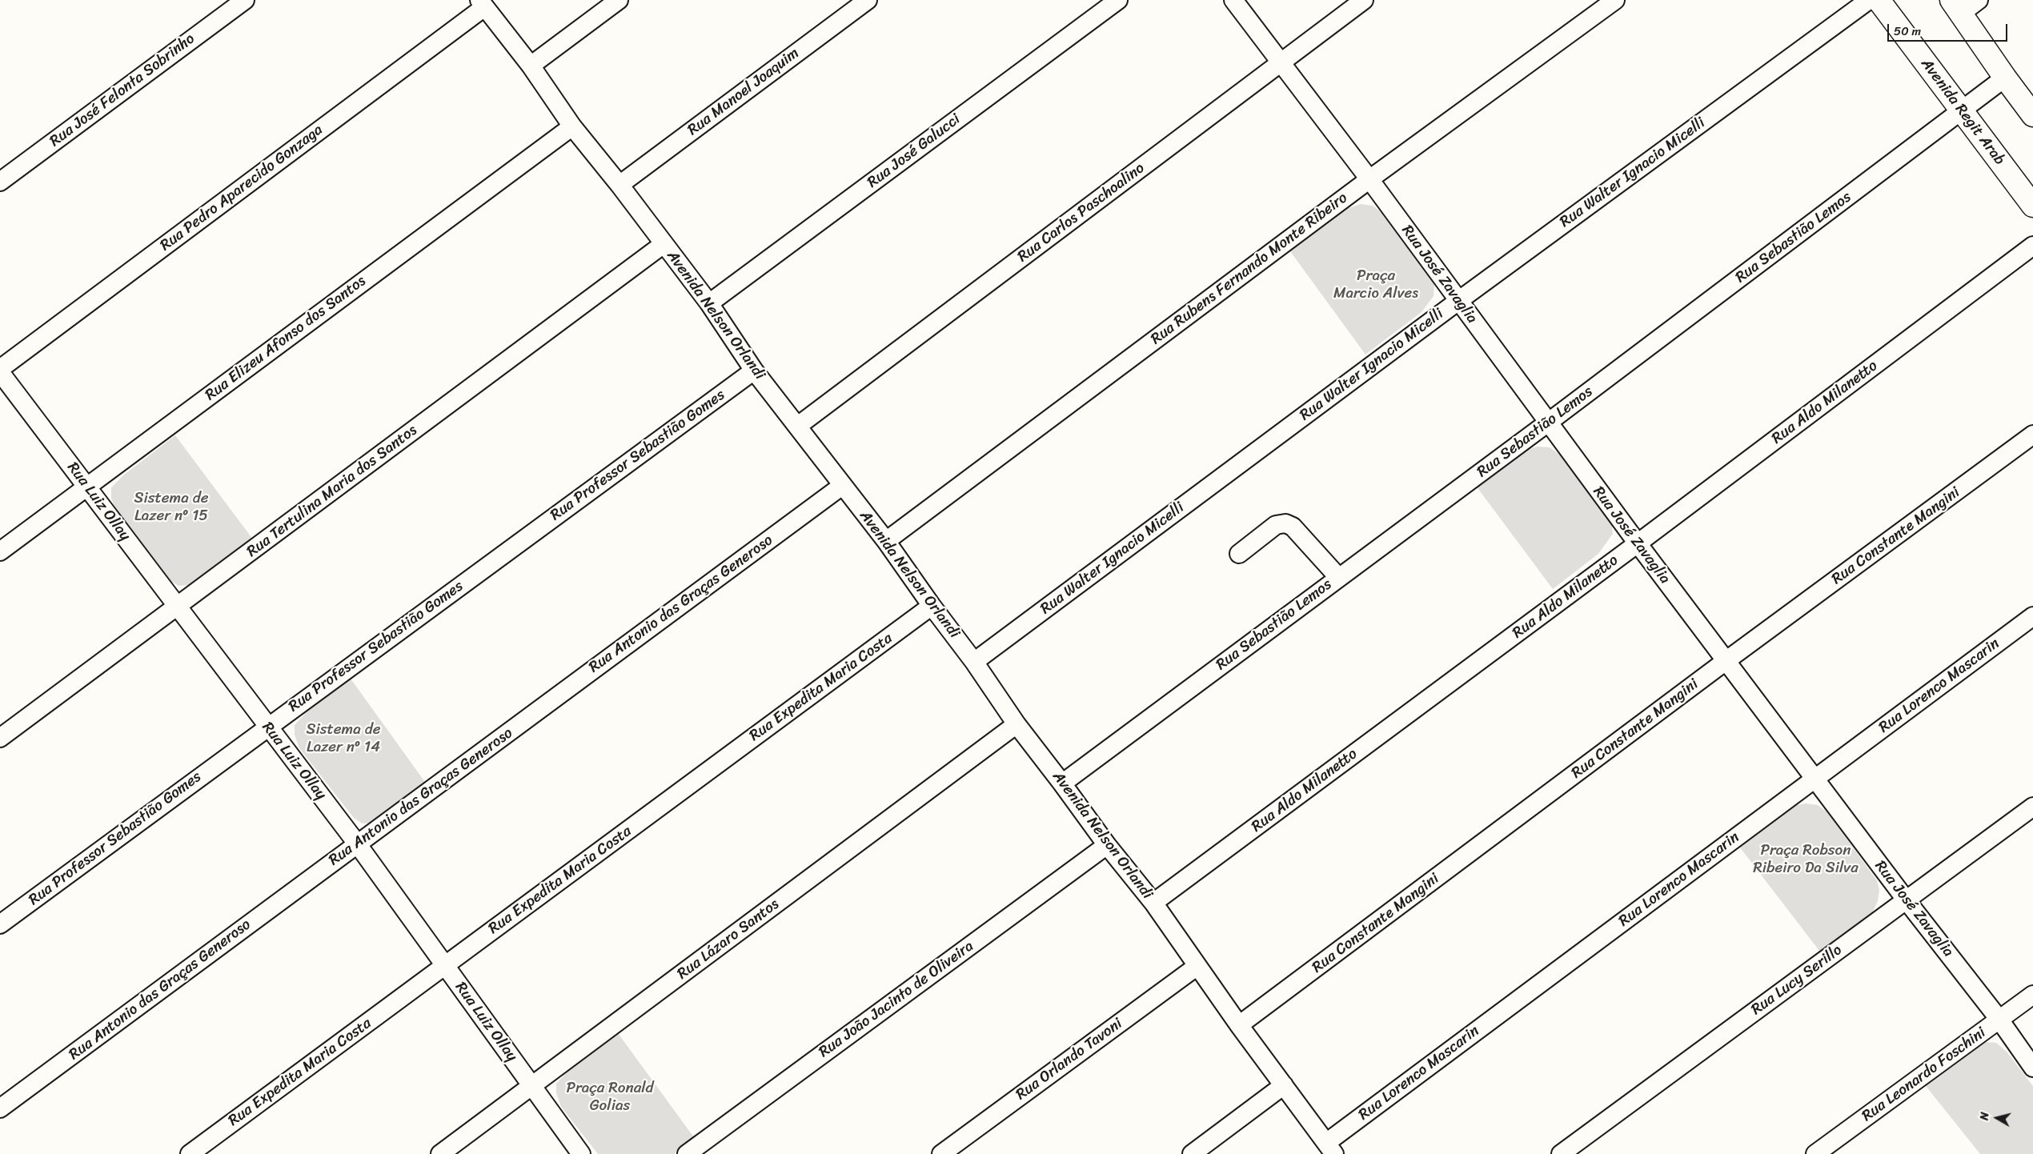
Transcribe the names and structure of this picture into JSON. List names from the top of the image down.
{
  "streets": {
    "main road": ["Avenida Regit Arab"],
    "street": [
      "Rua José Felonta Sobrinho",
      "Rua Manoel Joaquim",
      "Rua José Galucci",
      "Rua Walter Ignacio Micelli",
      "Rua Pedro Aparecido Gonzaga",
      "Rua Carlos Paschoalino",
      "Rua Sebastião Lemos",
      "Rua Rubens Fernando Monte Ribeiro",
      "Rua José Zavaglia",
      "Avenida Nelson Orlandi",
      "Rua Elizeu Afonso dos Santos",
      "Rua Aldo Milanetto",
      "Rua Professor Sebastião Gomes",
      "Rua Tertulina Maria dos Santos",
      "Rua Luiz Ollay",
      "Rua Constante Mangini",
      "Rua Antonio das Graças Generoso",
      "Rua Lorenco Mascarin",
      "Rua Expedita Maria Costa",
      "Rua Lázaro Santos",
      "Rua Lucy Serillo",
      "Rua João Jacinto de Oliveira",
      "Rua Orlando Tavoni",
      "Rua Leonardo Foschini"
    ]
  },
  "crossings": [
    ["Rua Manoel Joaquim", "Avenida Nelson Orlandi"],
    ["Avenida Regit Arab", "Rua Sebastião Lemos"],
    ["Rua José Galucci", "Avenida Nelson Orlandi"],
    ["Rua Walter Ignacio Micelli", "Rua José Zavaglia"],
    ["Rua Walter Ignacio Micelli", "Avenida Nelson Orlandi"],
    ["Rua Pedro Aparecido Gonzaga", "Avenida Nelson Orlandi"],
    ["Rua Pedro Aparecido Gonzaga", "Rua Luiz Ollay"],
    ["Rua Carlos Paschoalino", "Rua José Zavaglia"],
    ["Rua Carlos Paschoalino", "Avenida Nelson Orlandi"],
    ["Rua Sebastião Lemos", "Rua José Zavaglia"],
    ["Rua Sebastião Lemos", "Avenida Nelson Orlandi"],
    ["Rua Rubens Fernando Monte Ribeiro", "Rua José Zavaglia"],
    ["Rua Rubens Fernando Monte Ribeiro", "Avenida Nelson Orlandi"],
    ["Rua José Zavaglia", "Rua Aldo Milanetto"],
    ["Rua José Zavaglia", "Rua Constante Mangini"],
    ["Rua José Zavaglia", "Rua Lorenco Mascarin"],
    ["Rua José Zavaglia", "Rua Lucy Serillo"],
    ["Rua José Zavaglia", "Rua Leonardo Foschini"],
    ["Avenida Nelson Orlandi", "Rua Elizeu Afonso dos Santos"],
    ["Avenida Nelson Orlandi", "Rua Aldo Milanetto"],
    ["Avenida Nelson Orlandi", "Rua Professor Sebastião Gomes"],
    ["Avenida Nelson Orlandi", "Rua Tertulina Maria dos Santos"],
    ["Avenida Nelson Orlandi", "Rua Constante Mangini"],
    ["Avenida Nelson Orlandi", "Rua Antonio das Graças Generoso"],
    ["Avenida Nelson Orlandi", "Rua Lorenco Mascarin"],
    ["Avenida Nelson Orlandi", "Rua Expedita Maria Costa"],
    ["Avenida Nelson Orlandi", "Rua Lázaro Santos"],
    ["Avenida Nelson Orlandi", "Rua João Jacinto de Oliveira"],
    ["Avenida Nelson Orlandi", "Rua Orlando Tavoni"],
    ["Rua Elizeu Afonso dos Santos", "Rua Luiz Ollay"],
    ["Rua Professor Sebastião Gomes", "Rua Luiz Ollay"],
    ["Rua Tertulina Maria dos Santos", "Rua Luiz Ollay"],
    ["Rua Luiz Ollay", "Rua Antonio das Graças Generoso"],
    ["Rua Luiz Ollay", "Rua Expedita Maria Costa"],
    ["Rua Luiz Ollay", "Rua Lázaro Santos"]
  ],
  "parks": [
    "Praça Marcio Alves",
    "Sistema de Lazer nº 15",
    "Sistema de Lazer nº 14",
    "Praça Robson Ribeiro Da Silva",
    "Praça Ronald Golias"
  ],
  "scale_bar": "50 m",
  "north": "left"
}
